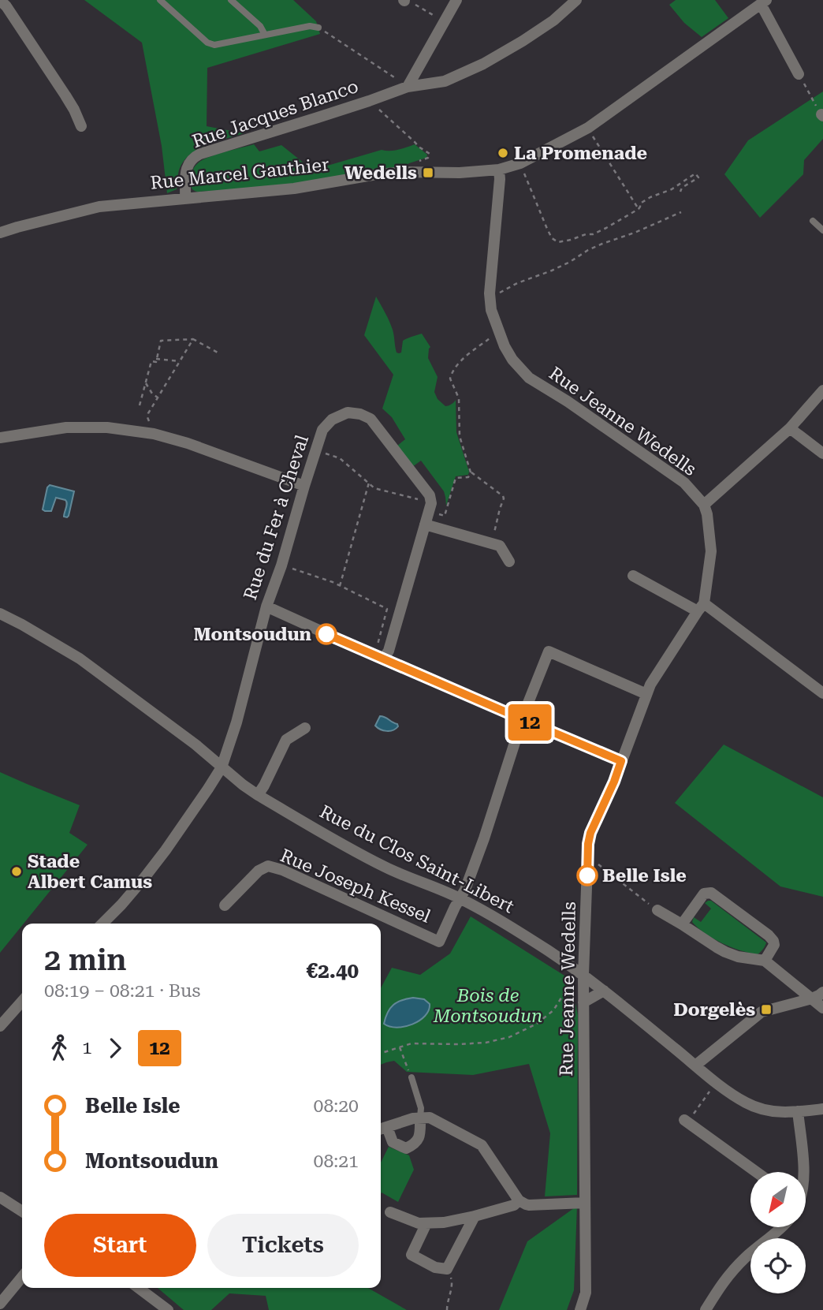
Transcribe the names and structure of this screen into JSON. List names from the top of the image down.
{
  "streets": {
    "street": [
      "Rue Jacques Blanco",
      "Rue Marcel Gauthier",
      "Rue Jeanne Wedells",
      "Rue du Fer à Cheval",
      "Rue du Clos Saint-Libert",
      "Rue Joseph Kessel"
    ]
  },
  "crossings": [
    ["Rue Jacques Blanco", "Rue Marcel Gauthier"],
    ["Rue Marcel Gauthier", "Rue Jeanne Wedells"],
    ["Rue Jeanne Wedells", "Rue du Clos Saint-Libert"],
    ["Rue du Fer à Cheval", "Rue du Clos Saint-Libert"],
    ["Rue du Clos Saint-Libert", "Rue Joseph Kessel"]
  ],
  "parks": ["Bois de Montsoudun"],
  "places": {
    "other": [
      "La Promenade",
      "Montsoudun",
      "Stade Albert Camus",
      "Belle Isle"
    ],
    "transit": ["Wedells", "Dorgelès"]
  },
  "lines": ["bus line 12"],
  "north": "bottom left",
  "page": {
    "on_map": "12",
    "heading": ["2 min", "08:19 – 08:21 · Bus", "€2.40"],
    "legs": ["1", "12"],
    "list": [
      {
        "name": "Belle Isle",
        "value": "08:20"
      },
      {
        "name": "Montsoudun",
        "value": "08:21"
      }
    ],
    "buttons": ["Start", "Tickets"]
  }
}
